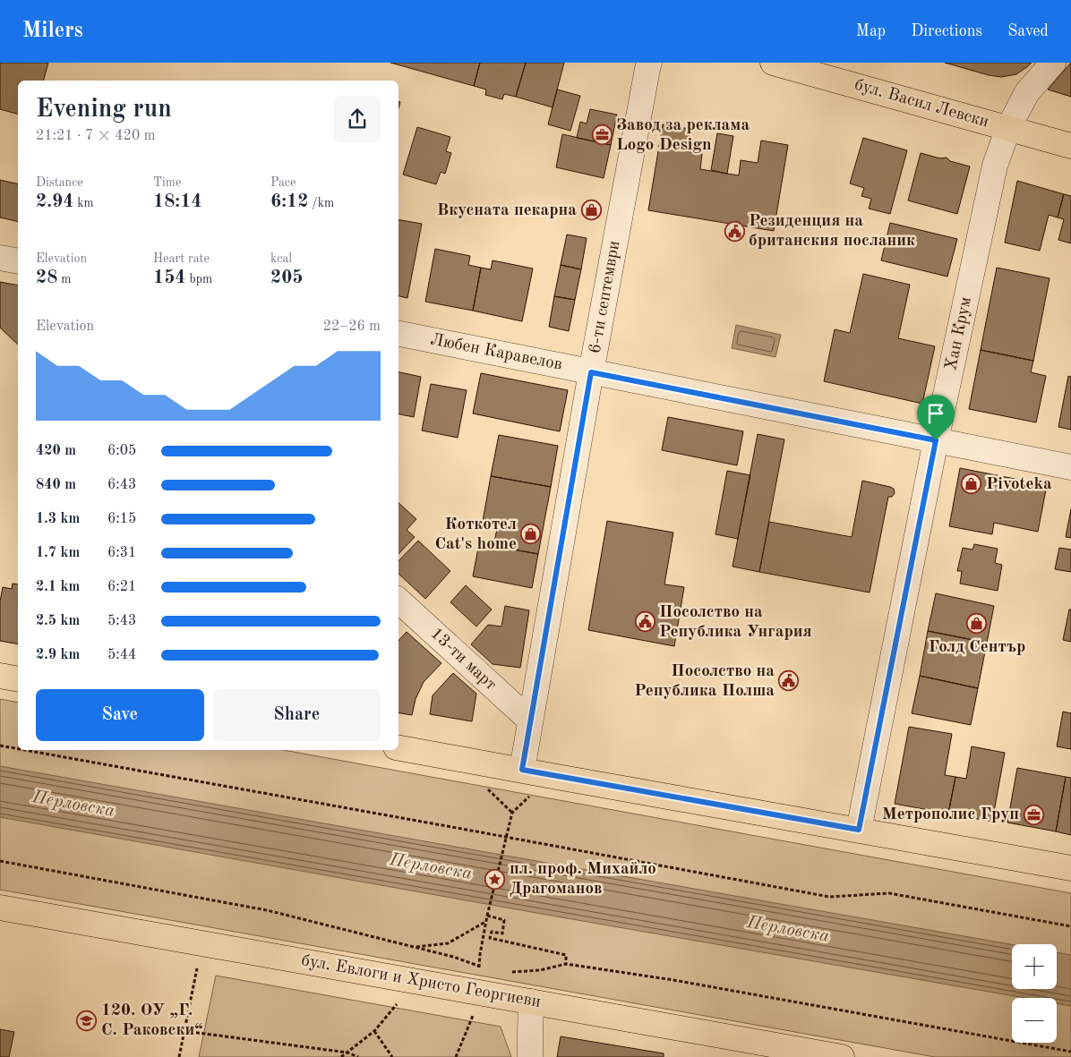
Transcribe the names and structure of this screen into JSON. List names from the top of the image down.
{
  "streets": {
    "main road": ["бул. Васил Левски", "бул. Евлоги и Христо Георгиеви"],
    "street": [
      "6-ти септември",
      "Хан Крум",
      "Любен Каравелов",
      "13-ти март"
    ]
  },
  "crossings": [
    ["бул. Васил Левски", "Хан Крум"],
    ["6-ти септември", "Любен Каравелов"],
    ["6-ти септември", "13-ти март"],
    ["Хан Крум", "Любен Каравелов"]
  ],
  "water": ["Перловска"],
  "places": {
    "office": ["Завод за реклама Logo Design", "Метрополис Груп"],
    "shop": [
      "Вкусната пекарна",
      "Pivoteka",
      "Коткотел Cat's home",
      "Голд Сентър"
    ],
    "public building": ["Резиденция на британския посланик", "Посолство на Република Унгария", "Посолство на Република Полша"],
    "place": ["пл. проф. Михайло Драгоманов"],
    "school or university": ["120. ОУ „Г. С. Раковски“"]
  },
  "page": {
    "header": "Milers",
    "nav": ["Map", "Directions", "Saved"],
    "heading": ["Evening run", "21:21 · 7 × 420 m"],
    "stats": [
      ["Distance", "2.94 km"],
      ["Time", "18:14"],
      ["Pace", "6:12 /km"],
      ["Elevation", "28 m"],
      ["Heart rate", "154 bpm"],
      ["kcal", "205"]
    ],
    "chart": ["Elevation", "22–26 m"],
    "list": [
      {
        "name": "420 m",
        "note": "6:05"
      },
      {
        "name": "840 m",
        "note": "6:43"
      },
      {
        "name": "1.3 km",
        "note": "6:15"
      },
      {
        "name": "1.7 km",
        "note": "6:31"
      },
      {
        "name": "2.1 km",
        "note": "6:21"
      },
      {
        "name": "2.5 km",
        "note": "5:43"
      },
      {
        "name": "2.9 km",
        "note": "5:44"
      }
    ],
    "buttons": ["Save", "Share"],
    "map_buttons": ["+", "−"]
  }
}
